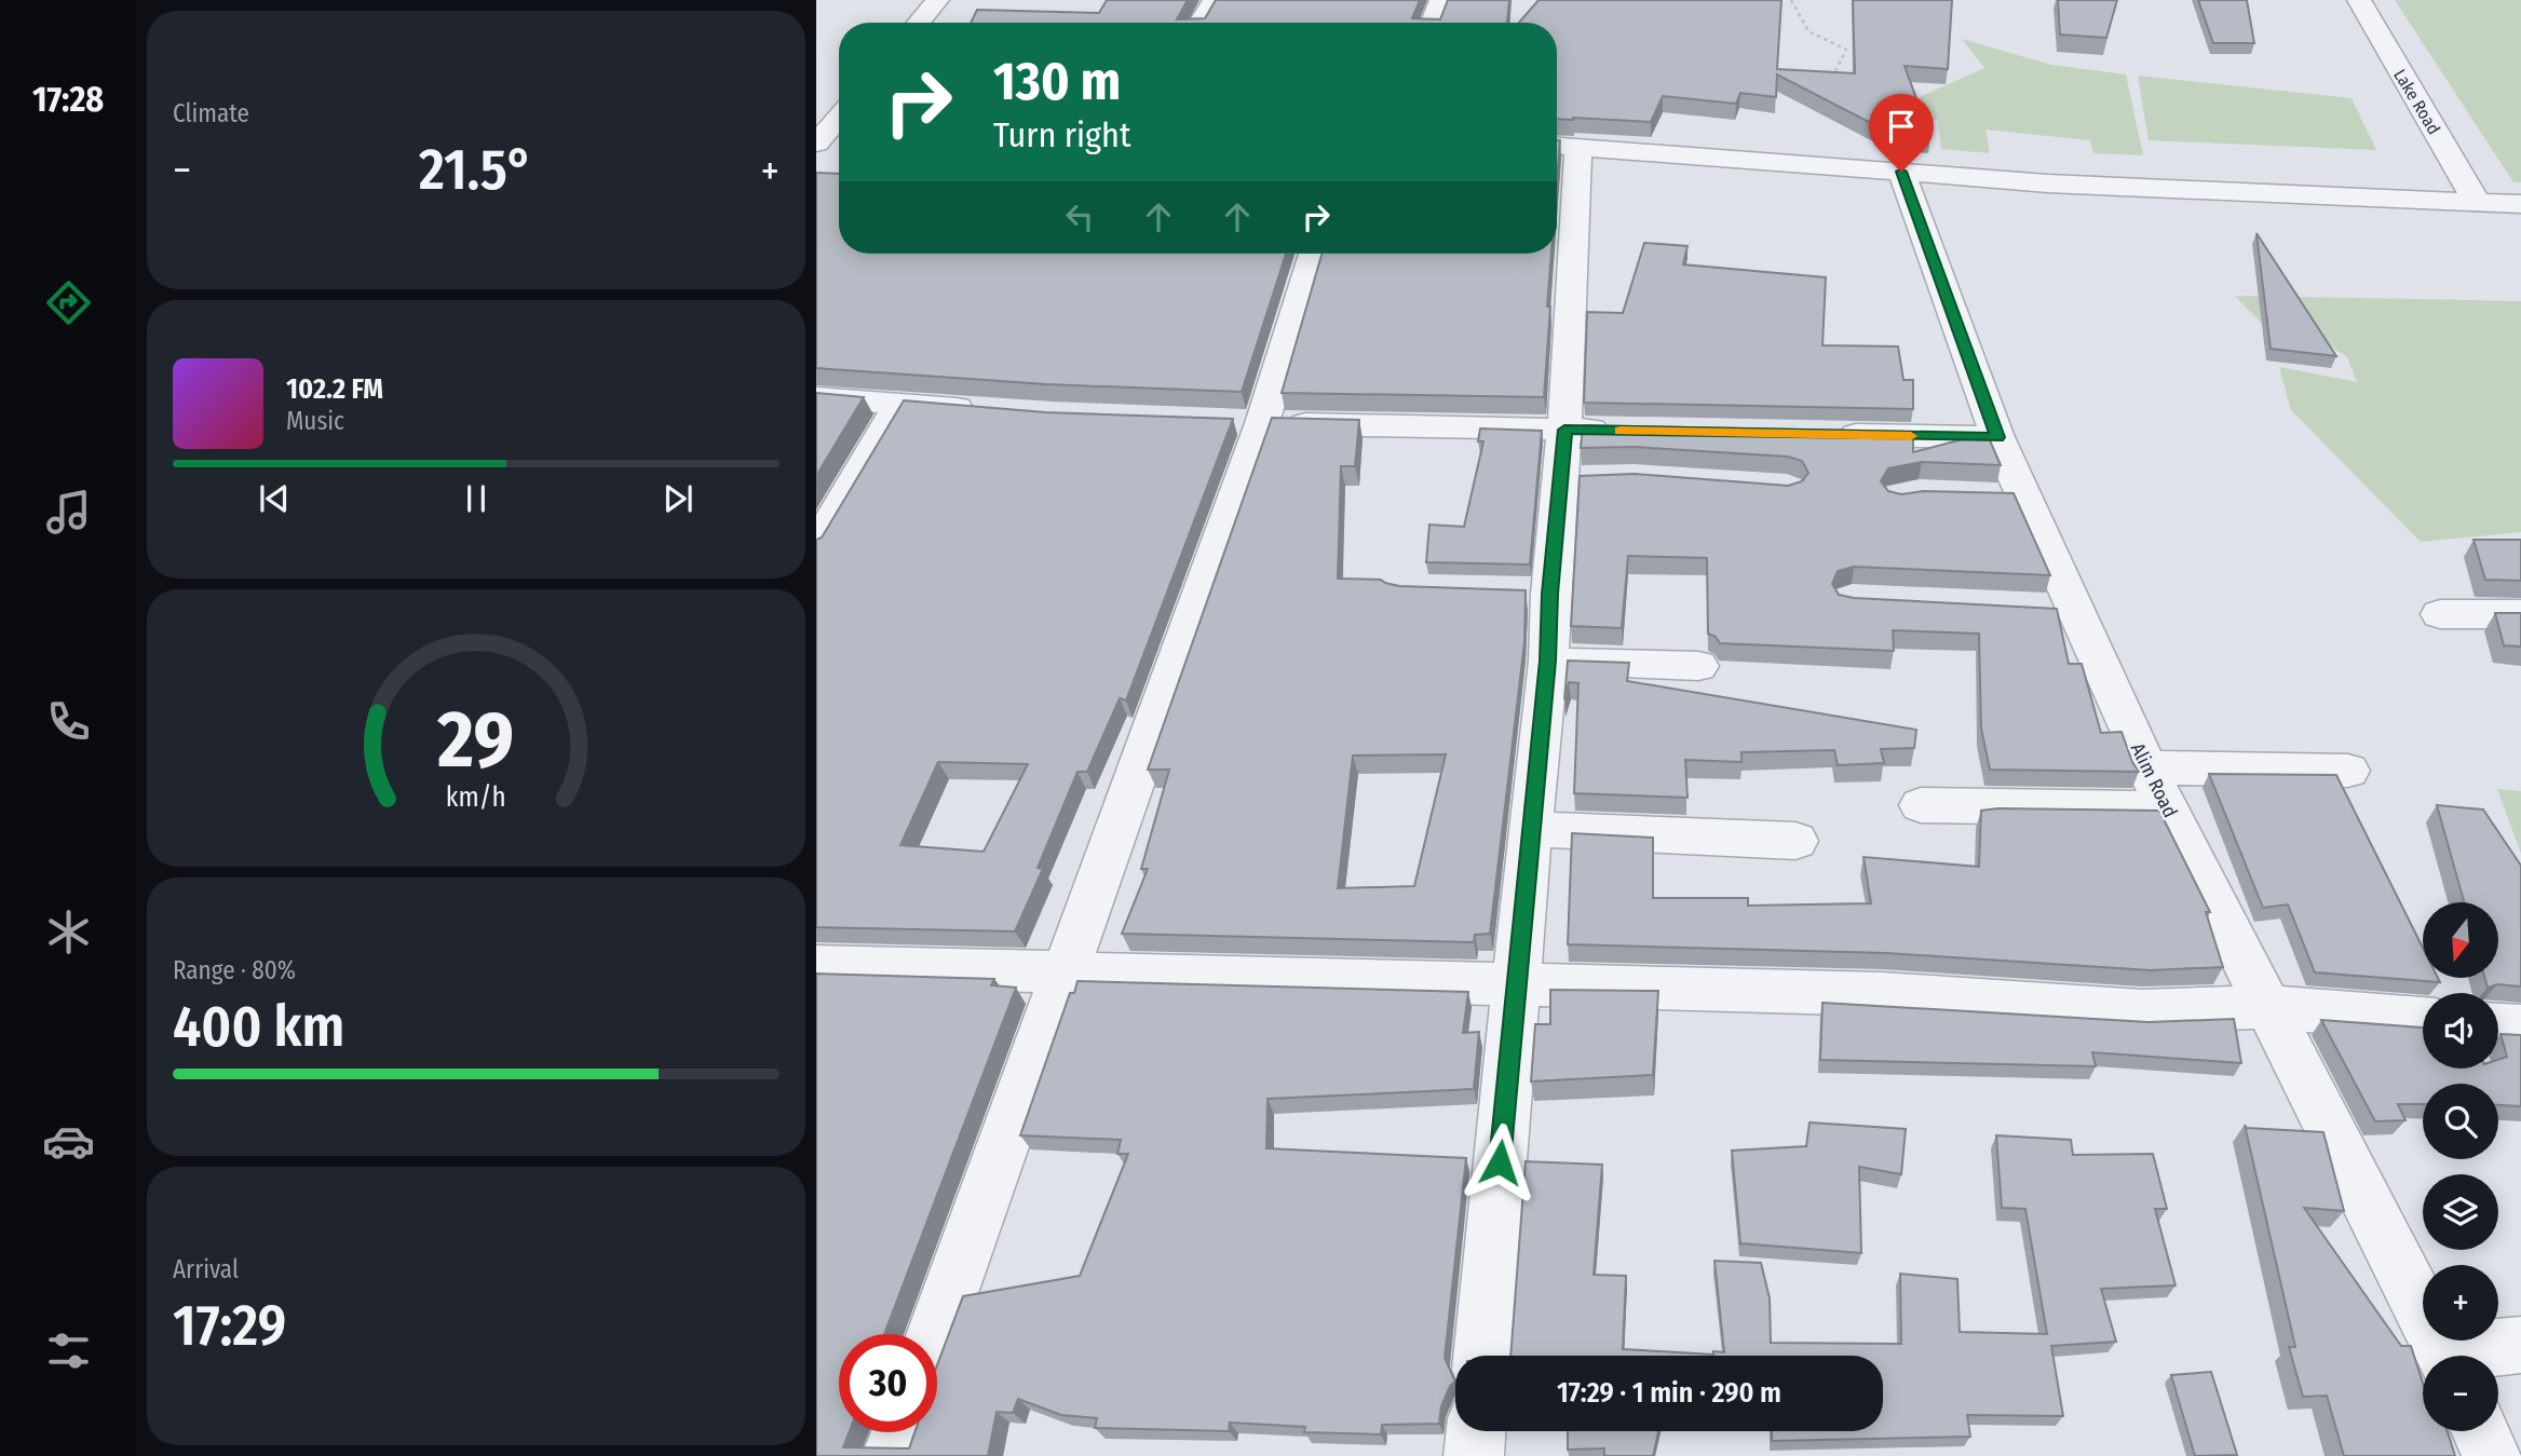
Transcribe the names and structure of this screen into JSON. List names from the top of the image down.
{
  "streets": {
    "street": ["Lake Road", "Alim Road"]
  },
  "north": "bottom",
  "page": {
    "tabs": "17:28",
    "tile": [
      "Climate",
      ["Range · 80%", "400 km"],
      ["Arrival", "17:29"]
    ],
    "turn": ["130 m", "Turn right"],
    "heat": ["−", "21.5°", "+"],
    "song": ["102.2 FM", "Music"],
    "map_buttons": ["+", "−"],
    "limit": "30",
    "trip": "17:29 · 1 min · 290 m",
    "gauge": ["29", "km/h"]
  }
}
